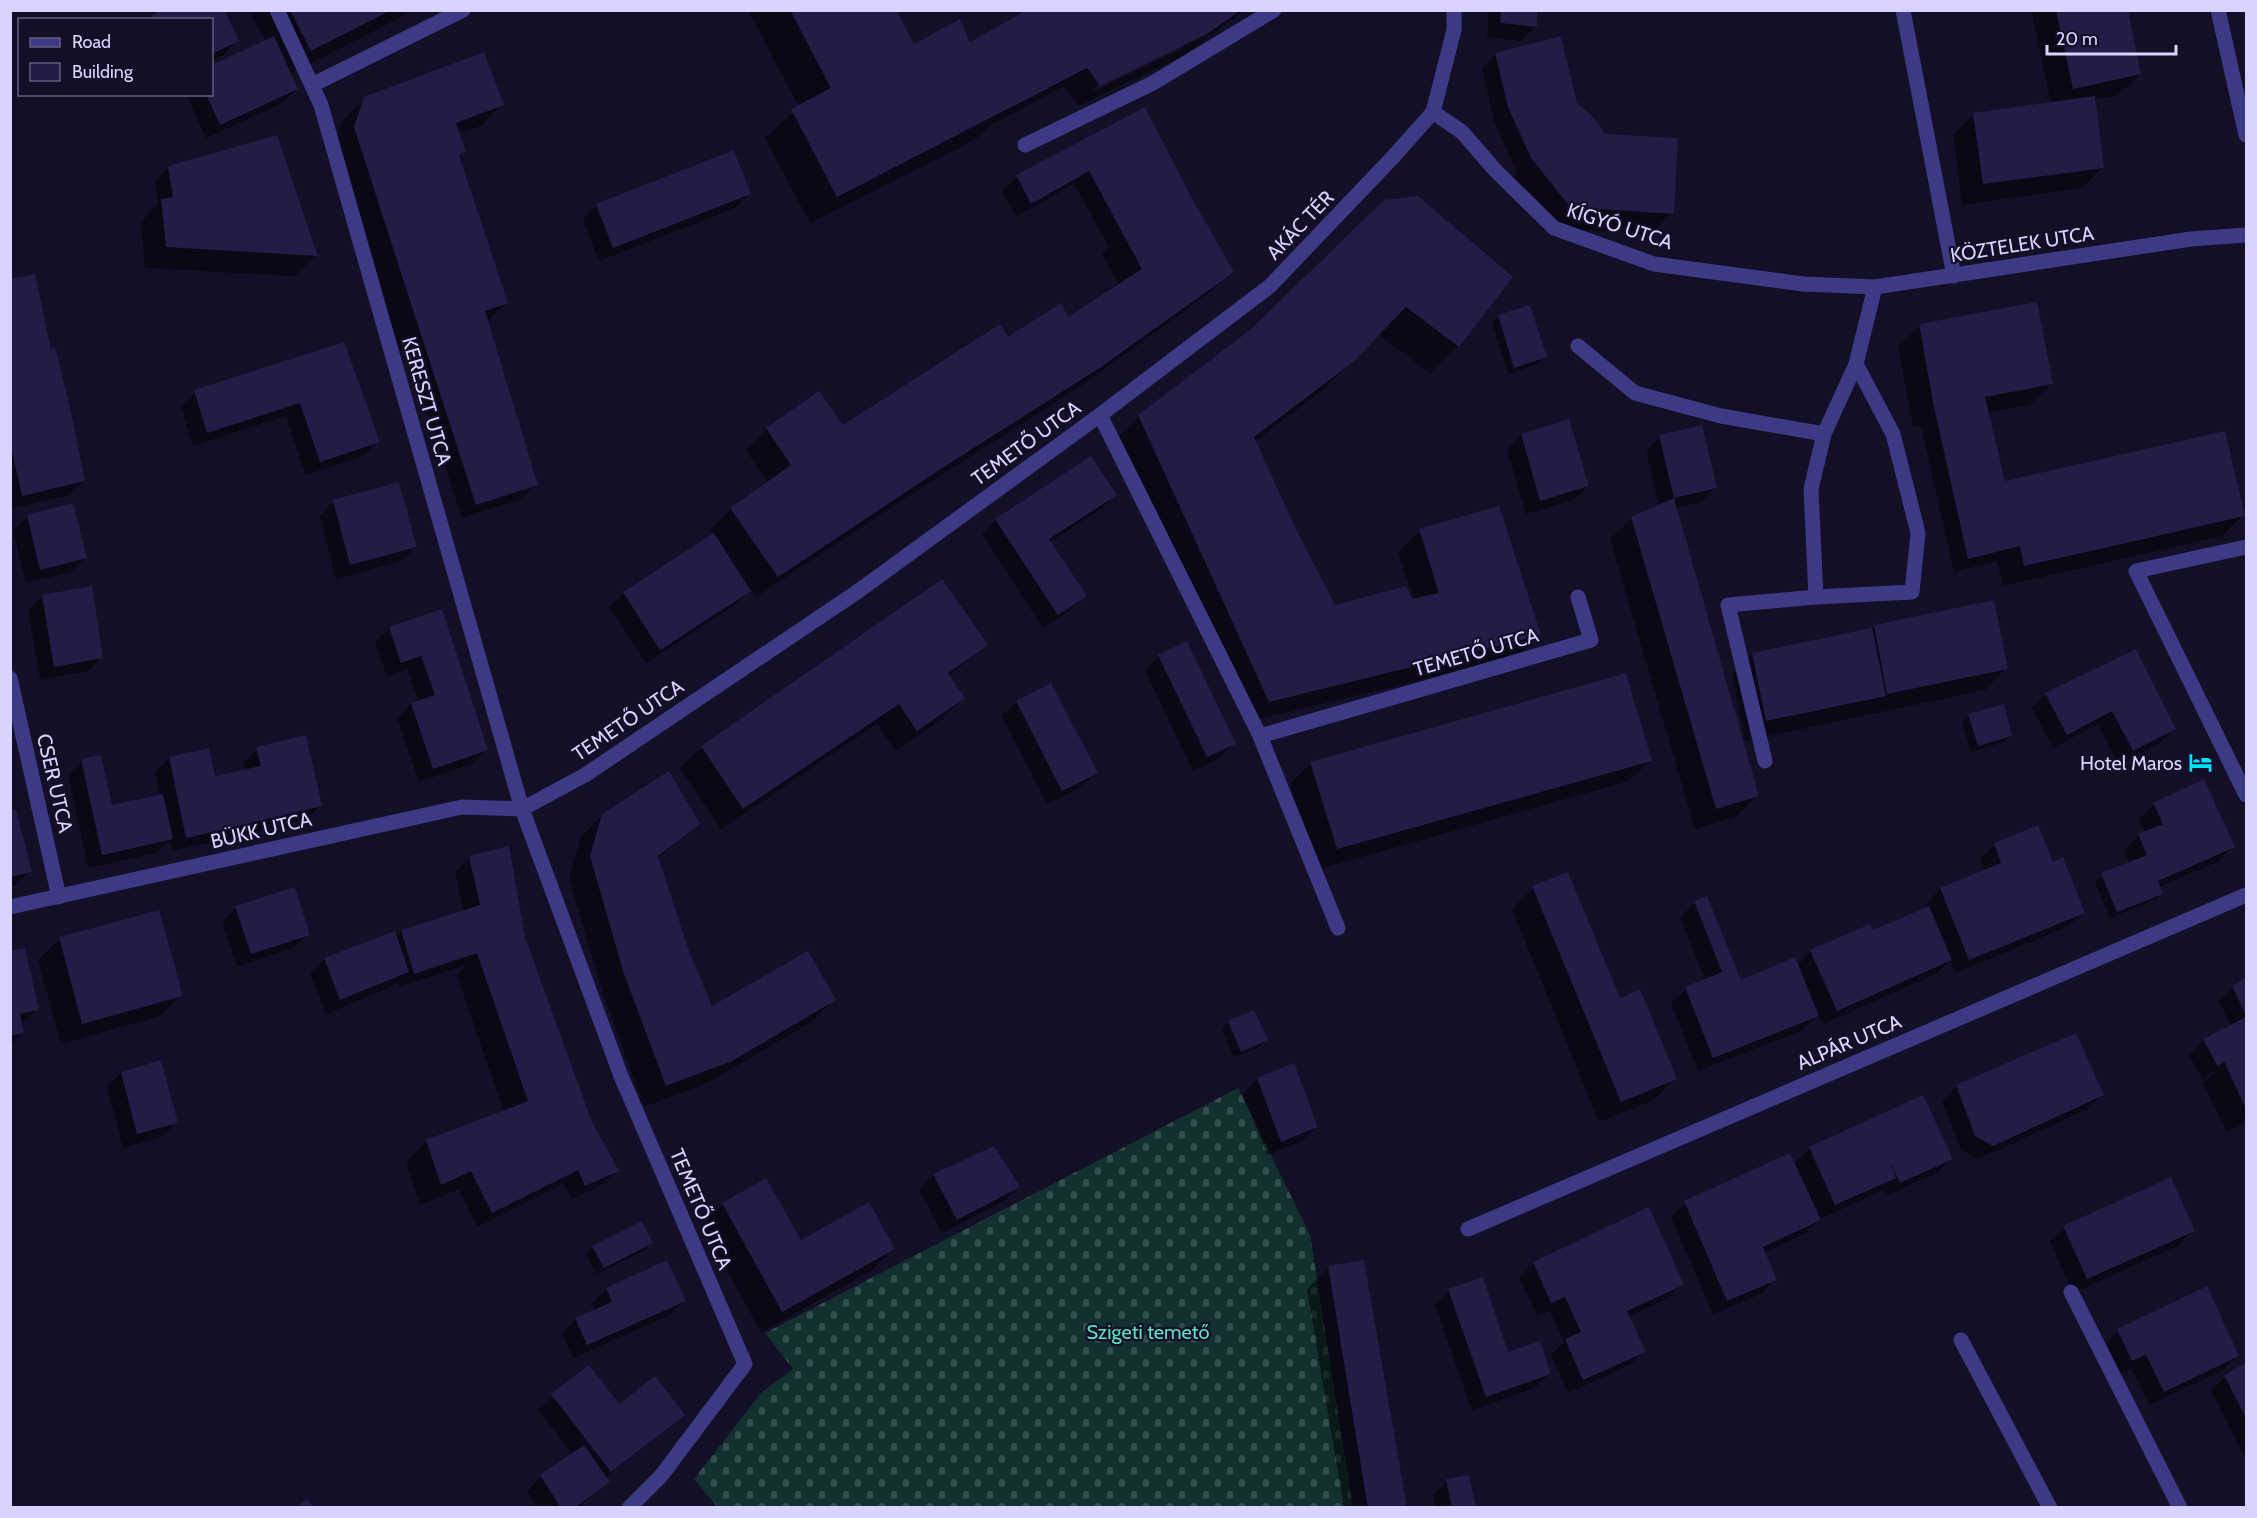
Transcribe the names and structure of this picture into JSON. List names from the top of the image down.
{
  "streets": {
    "street": [
      "AKÁC TÉR",
      "KÍGYÓ UTCA",
      "KÖZTELEK UTCA",
      "KERESZT UTCA",
      "TEMETŐ UTCA",
      "CSER UTCA",
      "BÜKK UTCA",
      "ALPÁR UTCA"
    ]
  },
  "crossings": [
    ["AKÁC TÉR", "KÍGYÓ UTCA"],
    ["AKÁC TÉR", "TEMETŐ UTCA"],
    ["KÍGYÓ UTCA", "KÖZTELEK UTCA"],
    ["KERESZT UTCA", "TEMETŐ UTCA"],
    ["KERESZT UTCA", "BÜKK UTCA"],
    ["TEMETŐ UTCA", "BÜKK UTCA"],
    ["CSER UTCA", "BÜKK UTCA"]
  ],
  "parks": ["Szigeti temető"],
  "places": {
    "hotel": ["Hotel Maros"]
  },
  "legend": ["Road", "Building"],
  "scale_bar": "20 m"
}
